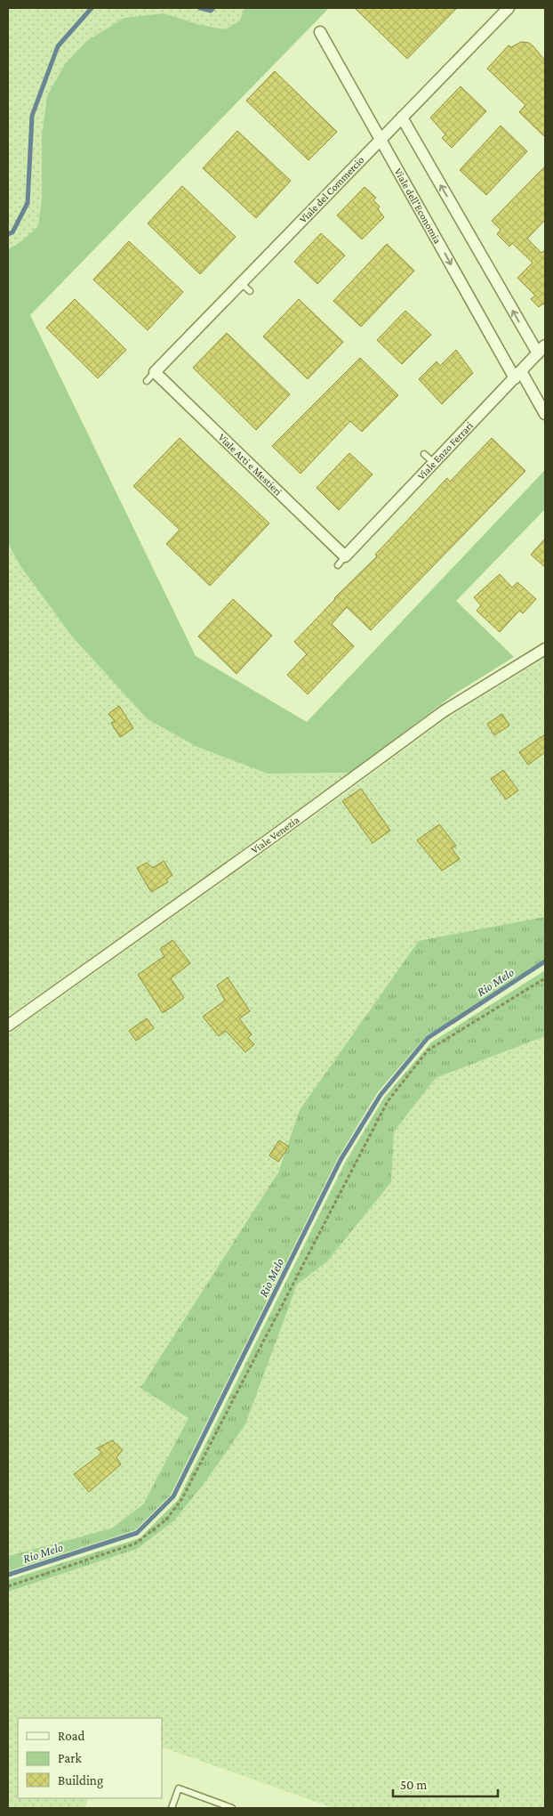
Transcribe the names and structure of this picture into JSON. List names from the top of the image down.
{
  "streets": {
    "street": [
      "Viale del Commercio",
      "Viale dell'Economia",
      "Viale Enzo Ferrari",
      "Viale Arti e Mestieri",
      "Viale Venezia"
    ]
  },
  "crossings": [
    ["Viale del Commercio", "Viale dell'Economia"],
    ["Viale del Commercio", "Viale Arti e Mestieri"],
    ["Viale dell'Economia", "Viale Enzo Ferrari"],
    ["Viale Enzo Ferrari", "Viale Arti e Mestieri"]
  ],
  "water": ["Rio Melo"],
  "legend": ["Road", "Park", "Building"],
  "scale_bar": "50 m"
}
